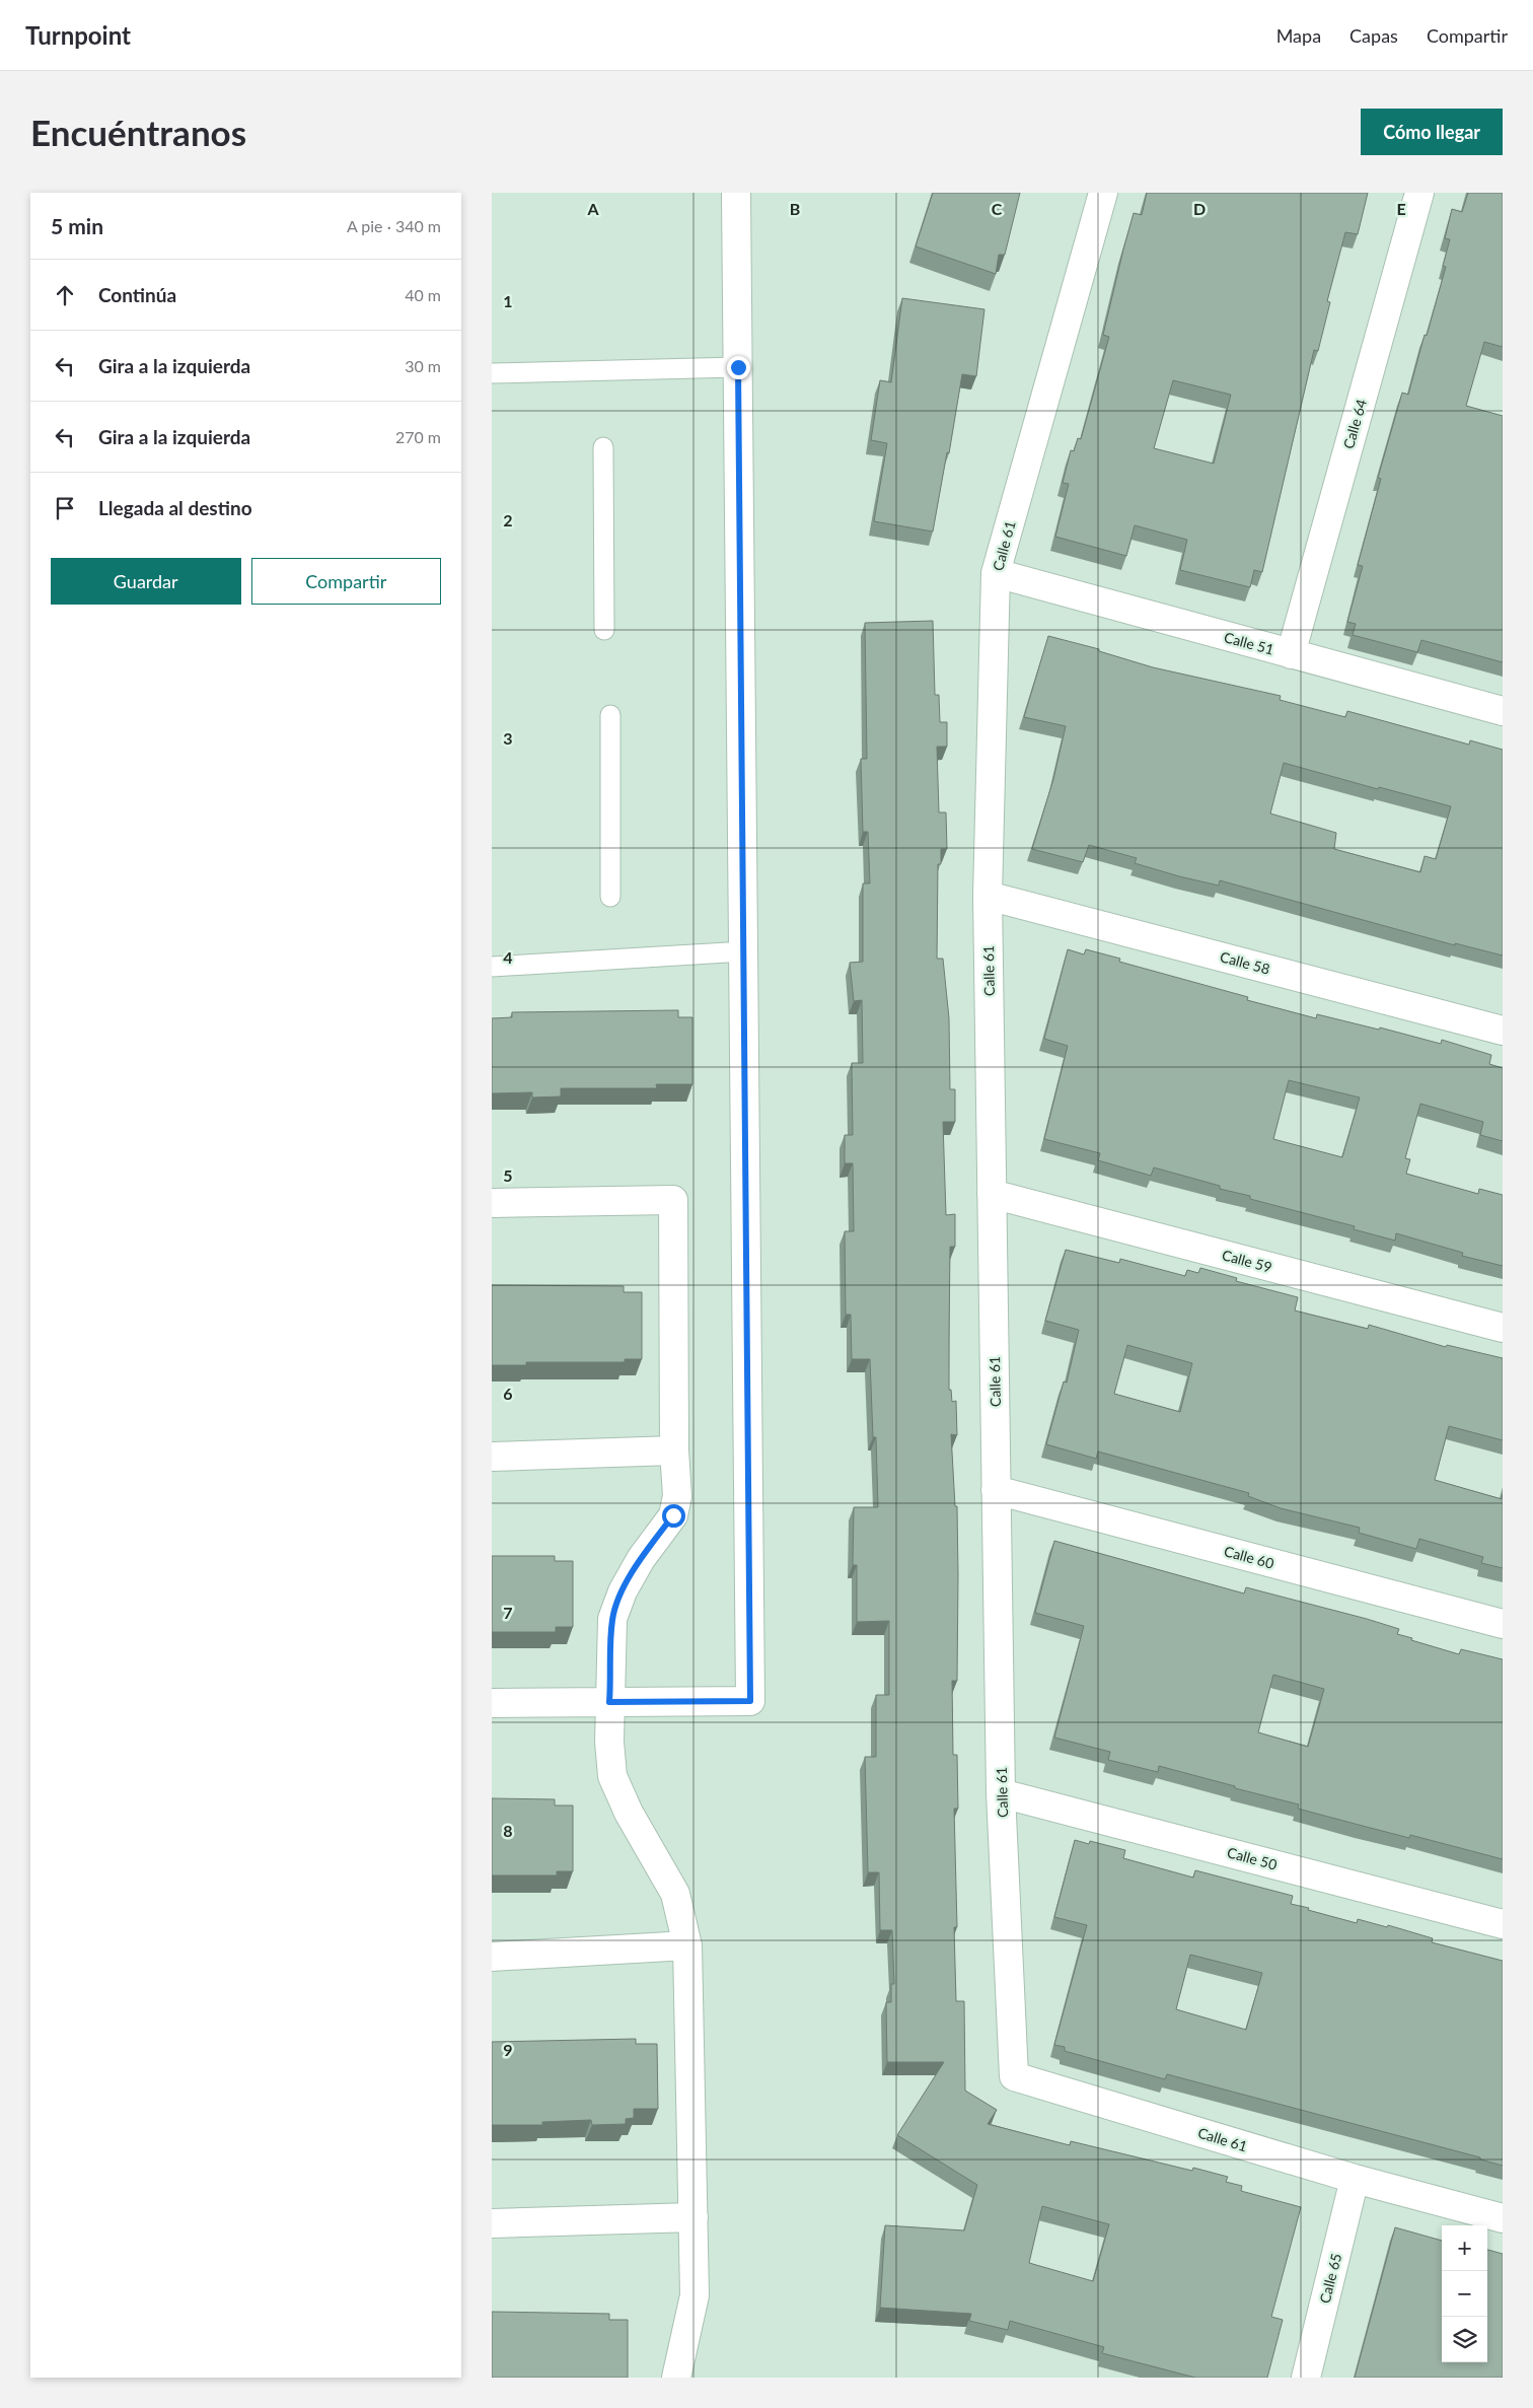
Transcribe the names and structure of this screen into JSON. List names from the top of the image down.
{
  "streets": {
    "street": [
      "Calle 64",
      "Calle 61",
      "Calle 51",
      "Calle 58",
      "Calle 59",
      "Calle 60",
      "Calle 50",
      "Calle 65"
    ]
  },
  "crossings": [
    ["Calle 64", "Calle 51"],
    ["Calle 61", "Calle 51"],
    ["Calle 61", "Calle 58"],
    ["Calle 61", "Calle 59"],
    ["Calle 61", "Calle 60"],
    ["Calle 61", "Calle 50"],
    ["Calle 61", "Calle 65"]
  ],
  "page": {
    "header": "Turnpoint",
    "nav": ["Mapa", "Capas", "Compartir"],
    "buttons": [
      "Cómo llegar",
      ["Guardar", "Compartir"]
    ],
    "title": "Encuéntranos",
    "heading": ["5 min", "A pie · 340 m"],
    "list": [
      ["Continúa", "40 m"],
      ["Gira a la izquierda", "30 m"],
      ["Gira a la izquierda", "270 m"],
      "Llegada al destino"
    ],
    "map_buttons": ["+", "−"]
  },
  "grid": {
    "columns": [
      "A",
      "B",
      "C",
      "D",
      "E"
    ],
    "rows": [
      "1",
      "2",
      "3",
      "4",
      "5",
      "6",
      "7",
      "8",
      "9"
    ]
  }
}
